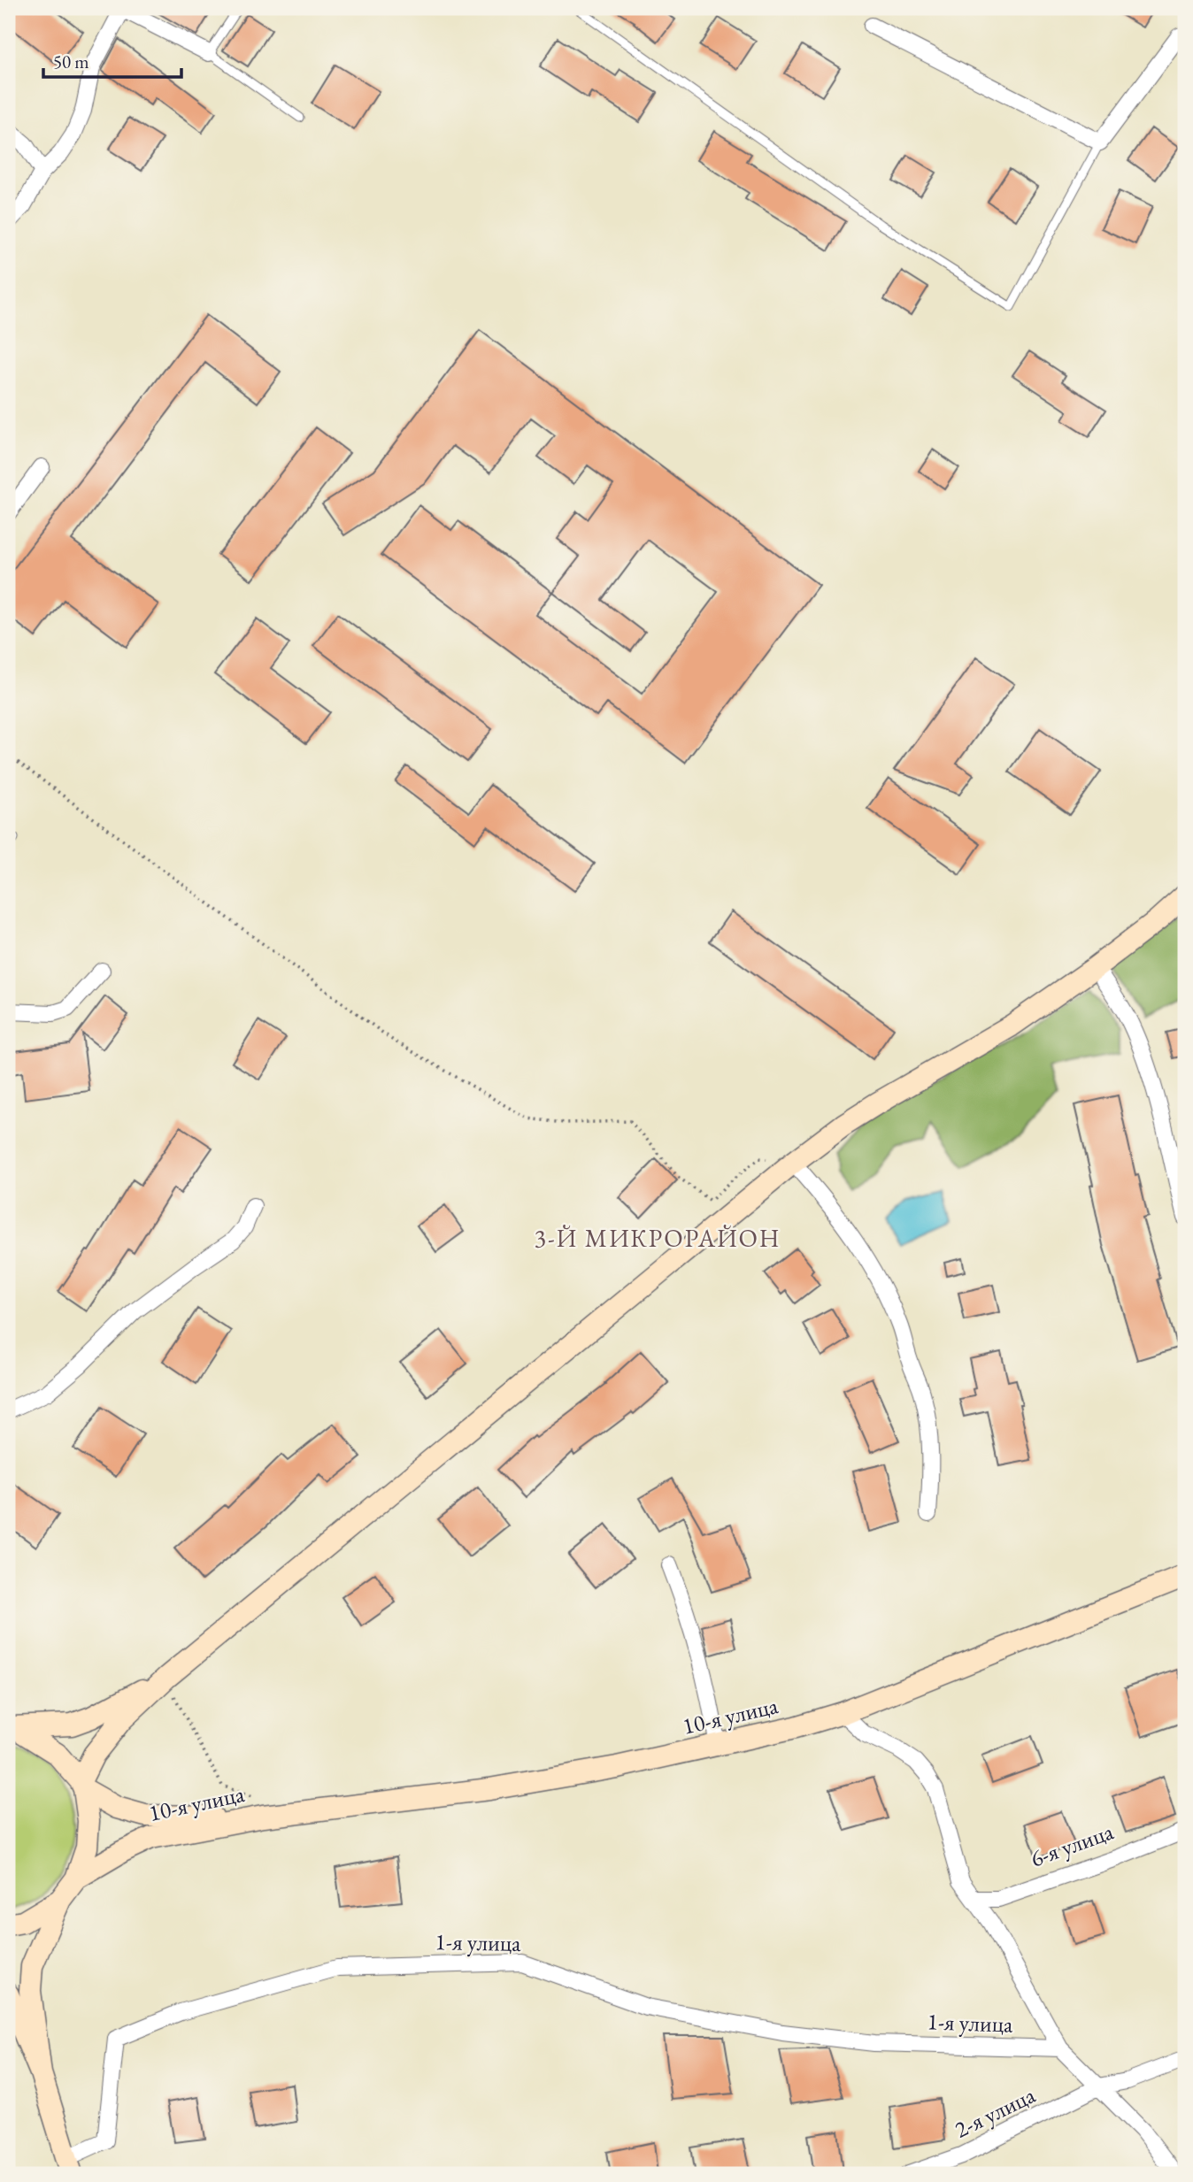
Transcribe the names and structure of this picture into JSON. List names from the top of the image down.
{
  "streets": {
    "street": [
      "10-я улица",
      "6-я улица",
      "1-я улица",
      "2-я улица"
    ]
  },
  "districts": ["3-Й МИКРОРАЙОН"],
  "scale_bar": "50 m"
}
